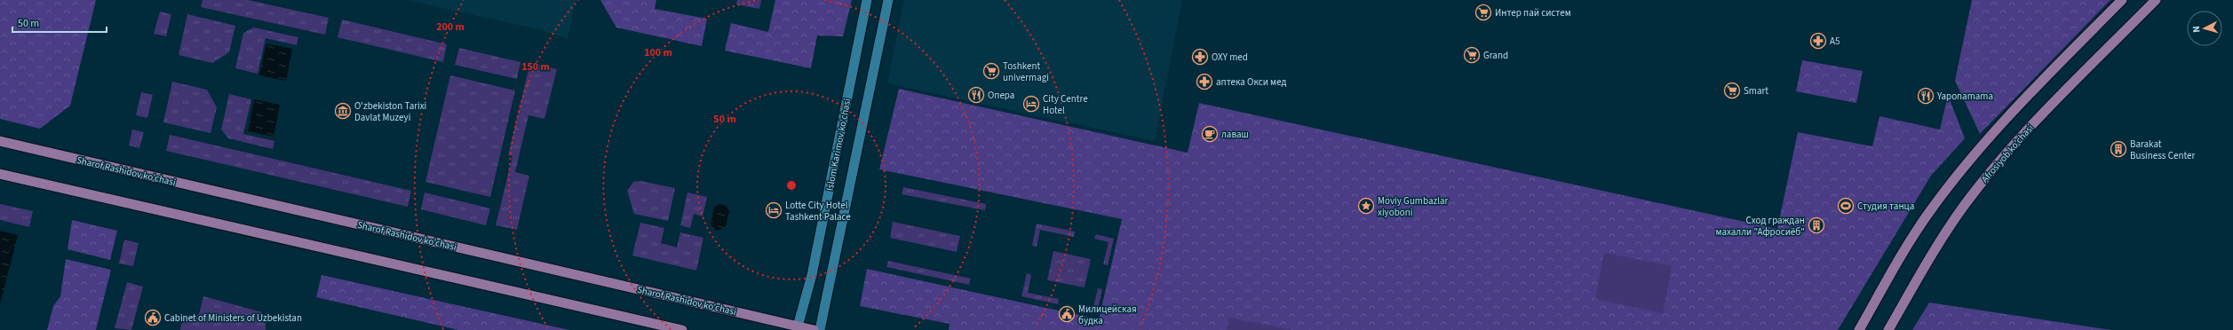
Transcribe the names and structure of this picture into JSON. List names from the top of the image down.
{
  "streets": {
    "main road": ["Islom Karimov ko'chasi", "Afrosiyob ko'chasi", "Sharof Rashidov ko'chasi"]
  },
  "crossings": [
    ["Islom Karimov ko'chasi", "Sharof Rashidov ko'chasi"]
  ],
  "places": {
    "supermarket": [
      "Интер пай систем",
      "Grand",
      "Toshkent univermagi",
      "Smart"
    ],
    "pharmacy": ["A5", "OXY med", "аптека Окси мед"],
    "restaurant": ["Опера", "Yaponamama"],
    "hotel": ["City Centre Hotel", "Lotte City Hotel Tashkent Palace"],
    "museum": ["O'zbekiston Tarixi Davlat Muzeyi"],
    "cafe": ["лаваш"],
    "building": ["Barakat Business Center", "Сход граждан махалли \"Афросиёб\""],
    "place": ["Moviy Gumbazlar xiyoboni"],
    "sports": ["Студия танца"],
    "public building": ["Милицейская будка", "Cabinet of Ministers of Uzbekistan"]
  },
  "scale_bar": "50 m",
  "north": "left",
  "rings": [
    "200 m",
    "100 m",
    "150 m",
    "50 m"
  ]
}
